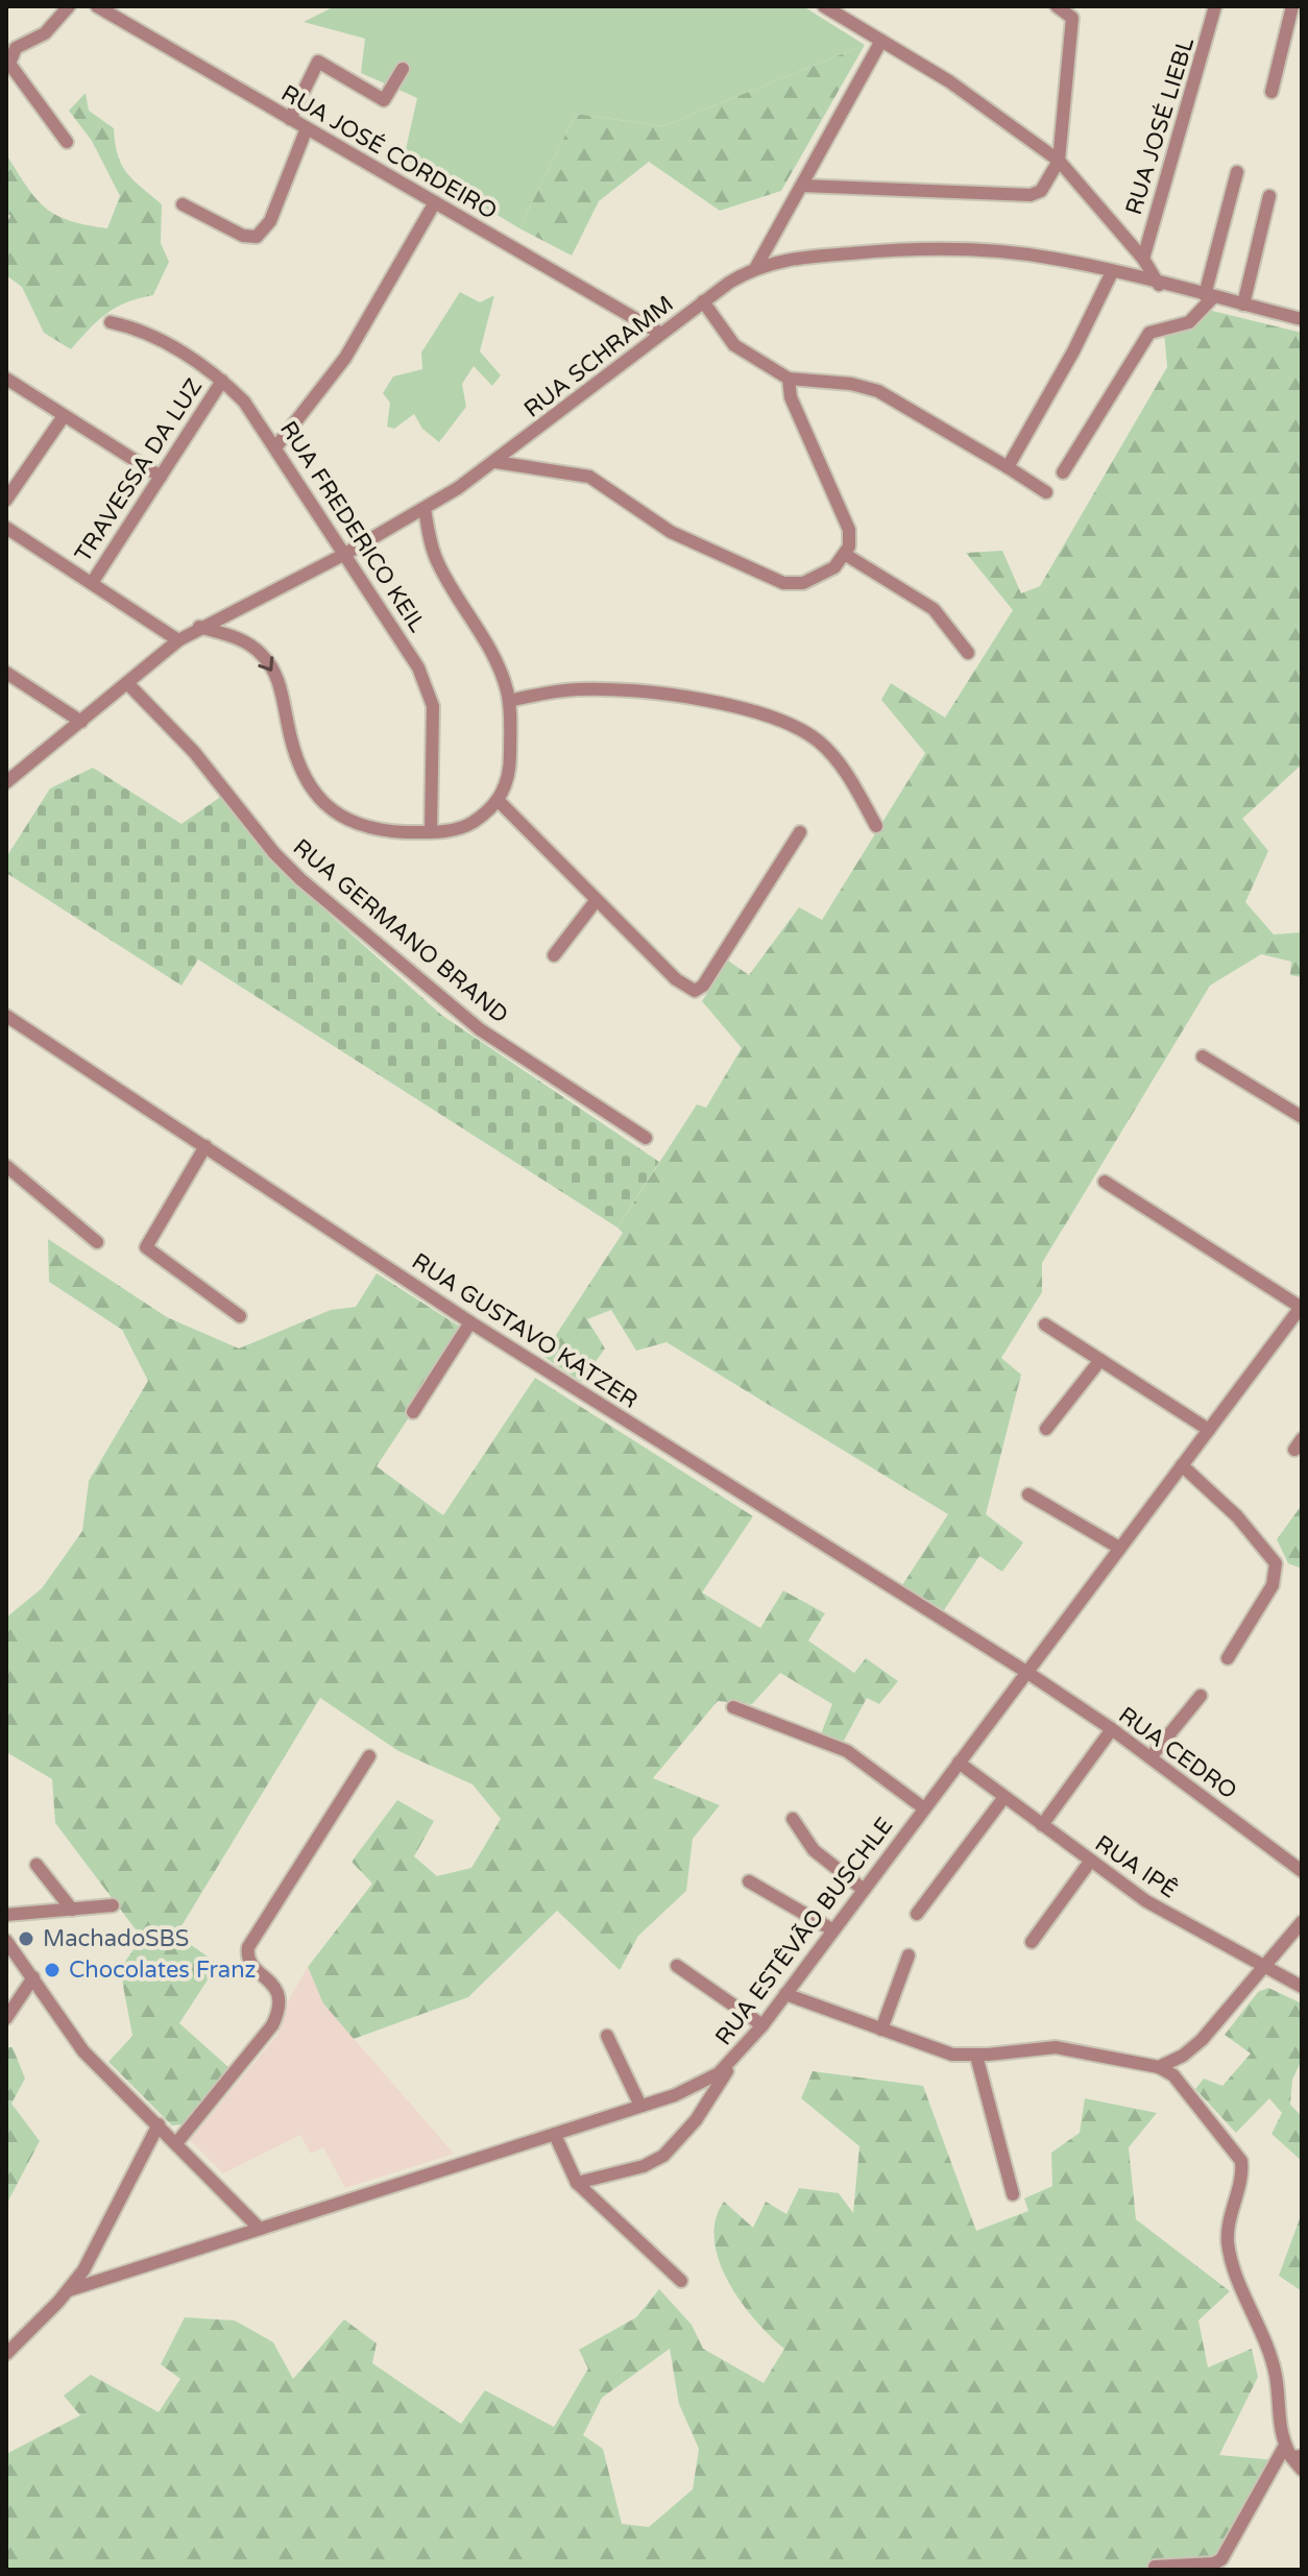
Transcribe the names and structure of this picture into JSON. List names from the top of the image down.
{
  "streets": {
    "street": [
      "RUA JOSÉ LIEBL",
      "RUA JOSÉ CORDEIRO",
      "RUA SCHRAMM",
      "TRAVESSA DA LUZ",
      "RUA FREDERICO KEIL",
      "RUA GERMANO BRAND",
      "RUA GUSTAVO KATZER",
      "RUA CEDRO",
      "RUA IPÊ",
      "RUA ESTÊVÃO BUSCHLE"
    ]
  },
  "crossings": [
    ["RUA JOSÉ CORDEIRO", "RUA SCHRAMM"],
    ["RUA SCHRAMM", "RUA FREDERICO KEIL"],
    ["RUA SCHRAMM", "RUA GERMANO BRAND"],
    ["TRAVESSA DA LUZ", "RUA FREDERICO KEIL"],
    ["RUA GUSTAVO KATZER", "RUA CEDRO"],
    ["RUA GUSTAVO KATZER", "RUA ESTÊVÃO BUSCHLE"],
    ["RUA CEDRO", "RUA ESTÊVÃO BUSCHLE"],
    ["RUA IPÊ", "RUA ESTÊVÃO BUSCHLE"]
  ],
  "places": ["MachadoSBS", "Chocolates Franz"]
}
